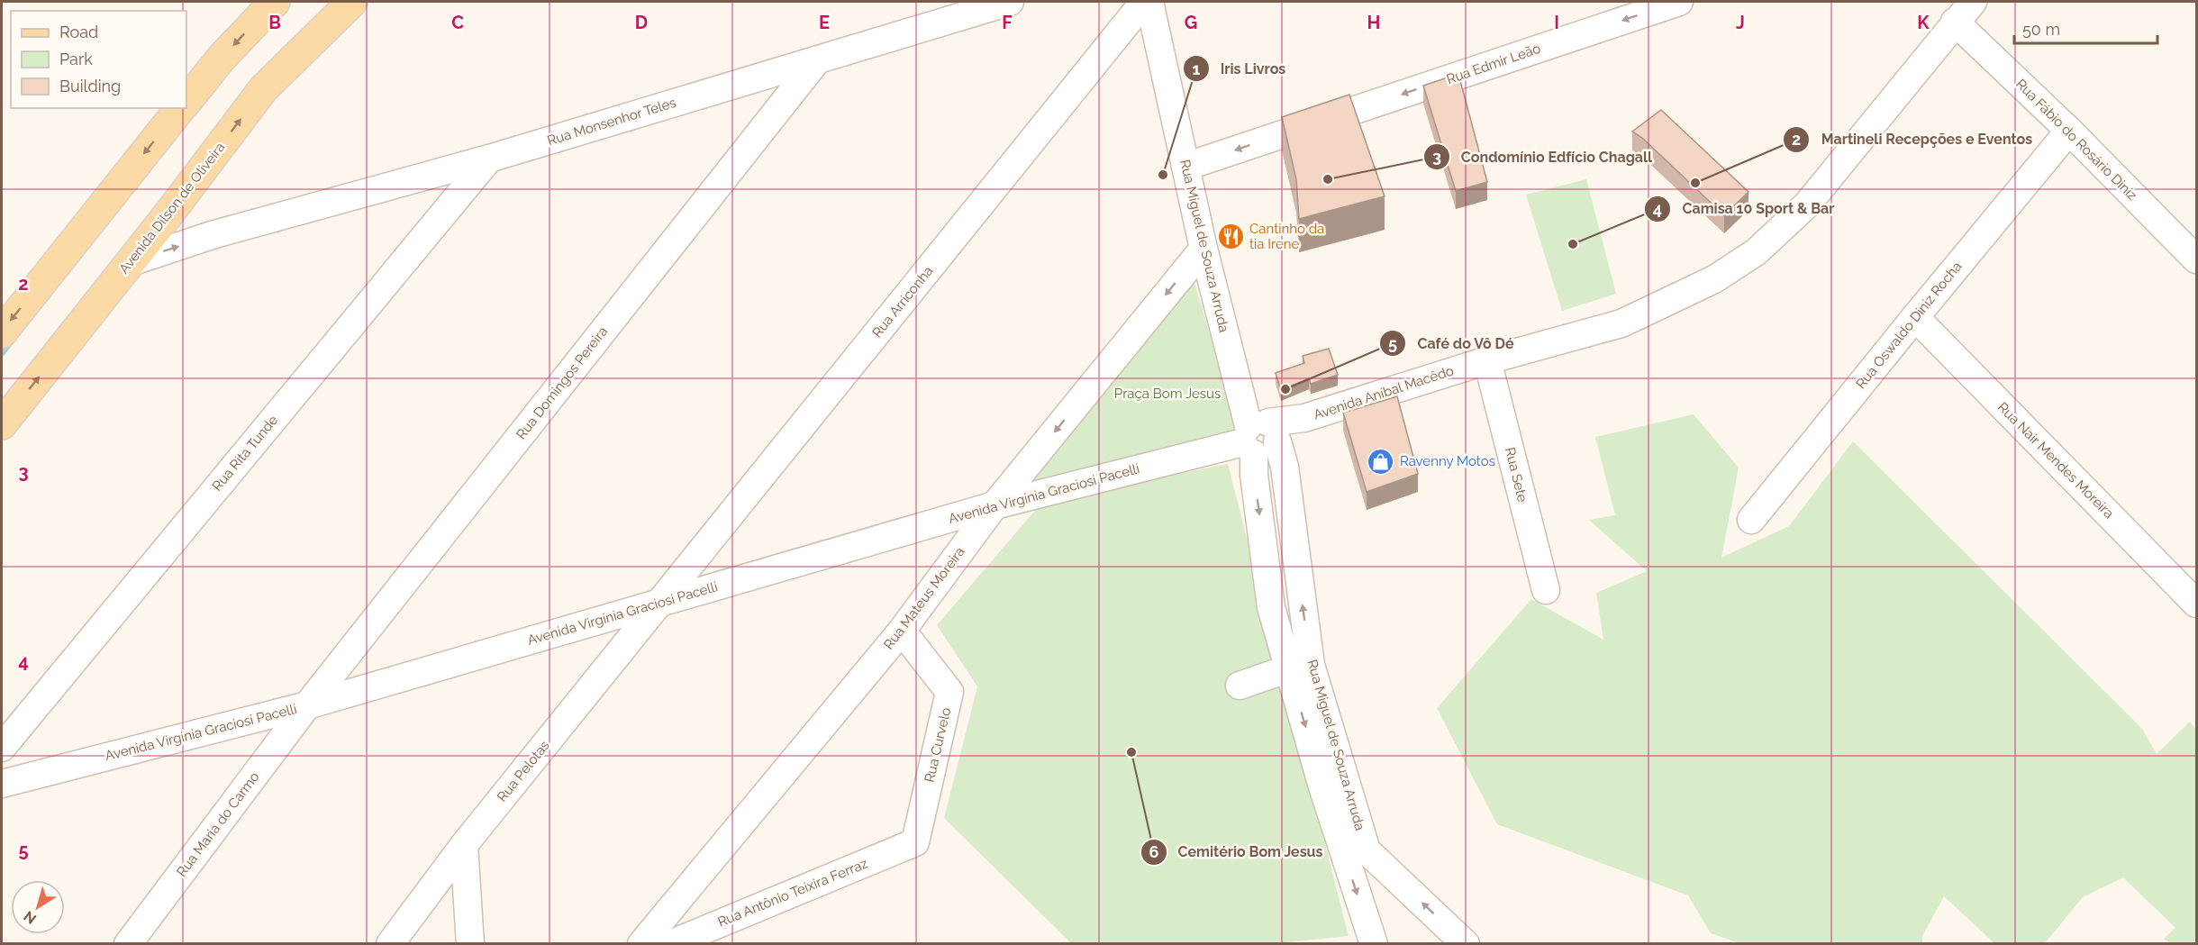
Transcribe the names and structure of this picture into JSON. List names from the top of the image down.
{
  "streets": {
    "main road": ["Avenida Dilson de Oliveira"],
    "street": [
      "Rua Edmir Leão",
      "Rua Monsenhor Teles",
      "Rua Fábio do Rosário Diniz",
      "Rua Miguel de Souza Arruda",
      "Rua Arriconha",
      "Rua Oswaldo Diniz Rocha",
      "Rua Domingos Pereira",
      "Avenida Aníbal Macêdo",
      "Rua Rita Tunde",
      "Rua Nair Mendes Moreira",
      "Rua Sete",
      "Avenida Virgínia Graciosi Pacelli",
      "Rua Mateus Moreira",
      "Rua Curvelo",
      "Rua Pelotas",
      "Rua Maria do Carmo",
      "Rua Antônio Teixira Ferraz"
    ]
  },
  "crossings": [
    ["Rua Edmir Leão", "Rua Miguel de Souza Arruda"],
    ["Rua Monsenhor Teles", "Avenida Dilson de Oliveira"],
    ["Rua Monsenhor Teles", "Rua Domingos Pereira"],
    ["Rua Monsenhor Teles", "Rua Rita Tunde"],
    ["Rua Fábio do Rosário Diniz", "Rua Oswaldo Diniz Rocha"],
    ["Rua Fábio do Rosário Diniz", "Avenida Aníbal Macêdo"],
    ["Rua Miguel de Souza Arruda", "Avenida Aníbal Macêdo"],
    ["Rua Miguel de Souza Arruda", "Avenida Virgínia Graciosi Pacelli"],
    ["Rua Miguel de Souza Arruda", "Rua Mateus Moreira"],
    ["Rua Arriconha", "Avenida Virgínia Graciosi Pacelli"],
    ["Rua Arriconha", "Rua Pelotas"],
    ["Rua Oswaldo Diniz Rocha", "Rua Nair Mendes Moreira"],
    ["Rua Domingos Pereira", "Avenida Virgínia Graciosi Pacelli"],
    ["Rua Domingos Pereira", "Rua Maria do Carmo"],
    ["Avenida Aníbal Macêdo", "Rua Sete"],
    ["Avenida Aníbal Macêdo", "Avenida Virgínia Graciosi Pacelli"],
    ["Avenida Virgínia Graciosi Pacelli", "Rua Mateus Moreira"],
    ["Avenida Virgínia Graciosi Pacelli", "Rua Pelotas"],
    ["Avenida Virgínia Graciosi Pacelli", "Rua Maria do Carmo"],
    ["Rua Mateus Moreira", "Rua Curvelo"],
    ["Rua Curvelo", "Rua Antônio Teixira Ferraz"]
  ],
  "one_way": ["Rua Edmir Leão", "Rua Mateus Moreira"],
  "parks": ["Praça Bom Jesus"],
  "places": {
    "other": [
      "Iris Livros",
      "Condomínio Edfício Chagall",
      "Martineli Recepções e Eventos",
      "Camisa 10 Sport & Bar",
      "Café do Vô Dé",
      "Cemitério Bom Jesus"
    ],
    "restaurant": ["Cantinho da tia Irene"],
    "shop": ["Ravenny Motos"]
  },
  "legend": ["Road", "Park", "Building"],
  "scale_bar": "50 m",
  "north": "bottom left",
  "grid": {
    "columns": [
      "B",
      "C",
      "D",
      "E",
      "F",
      "G",
      "H",
      "I",
      "J",
      "K"
    ],
    "rows": [
      "2",
      "3",
      "4",
      "5"
    ]
  }
}
